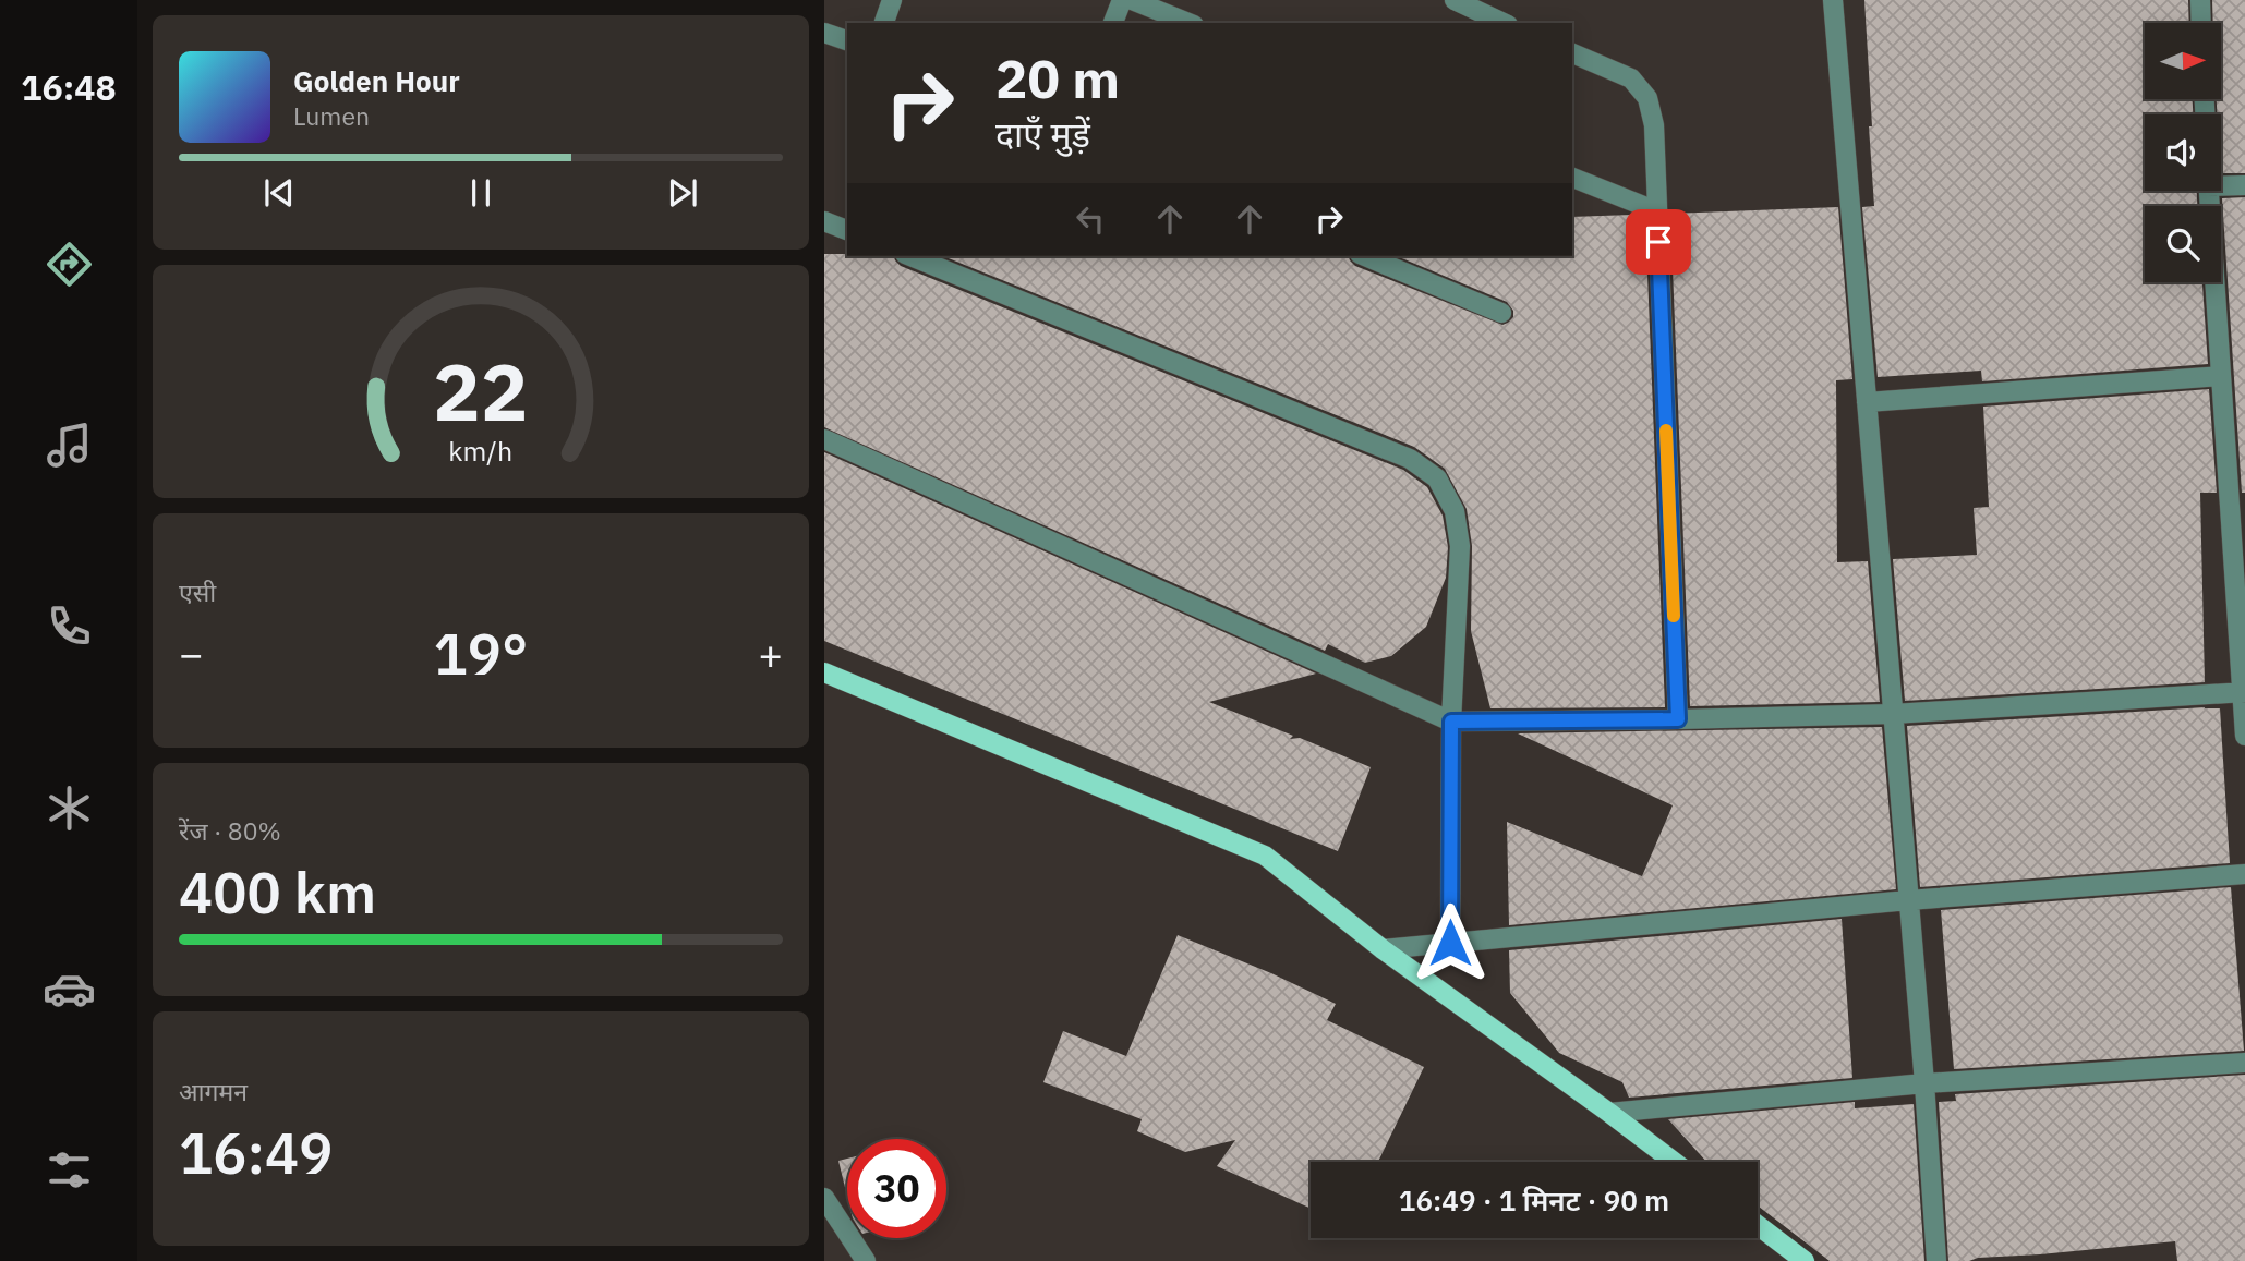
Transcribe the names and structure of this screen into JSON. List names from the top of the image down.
{
  "north": "right",
  "page": {
    "tabs": "16:48",
    "turn": ["20 m", "दाएँ मुड़ें"],
    "song": ["Golden Hour", "Lumen"],
    "tile": [
      "एसी",
      ["रेंज · 80%", "400 km"],
      ["आगमन", "16:49"]
    ],
    "heat": ["−", "19°", "+"],
    "limit": "30",
    "trip": "16:49 · 1 मिनट · 90 m",
    "gauge": ["22", "km/h"]
  }
}
